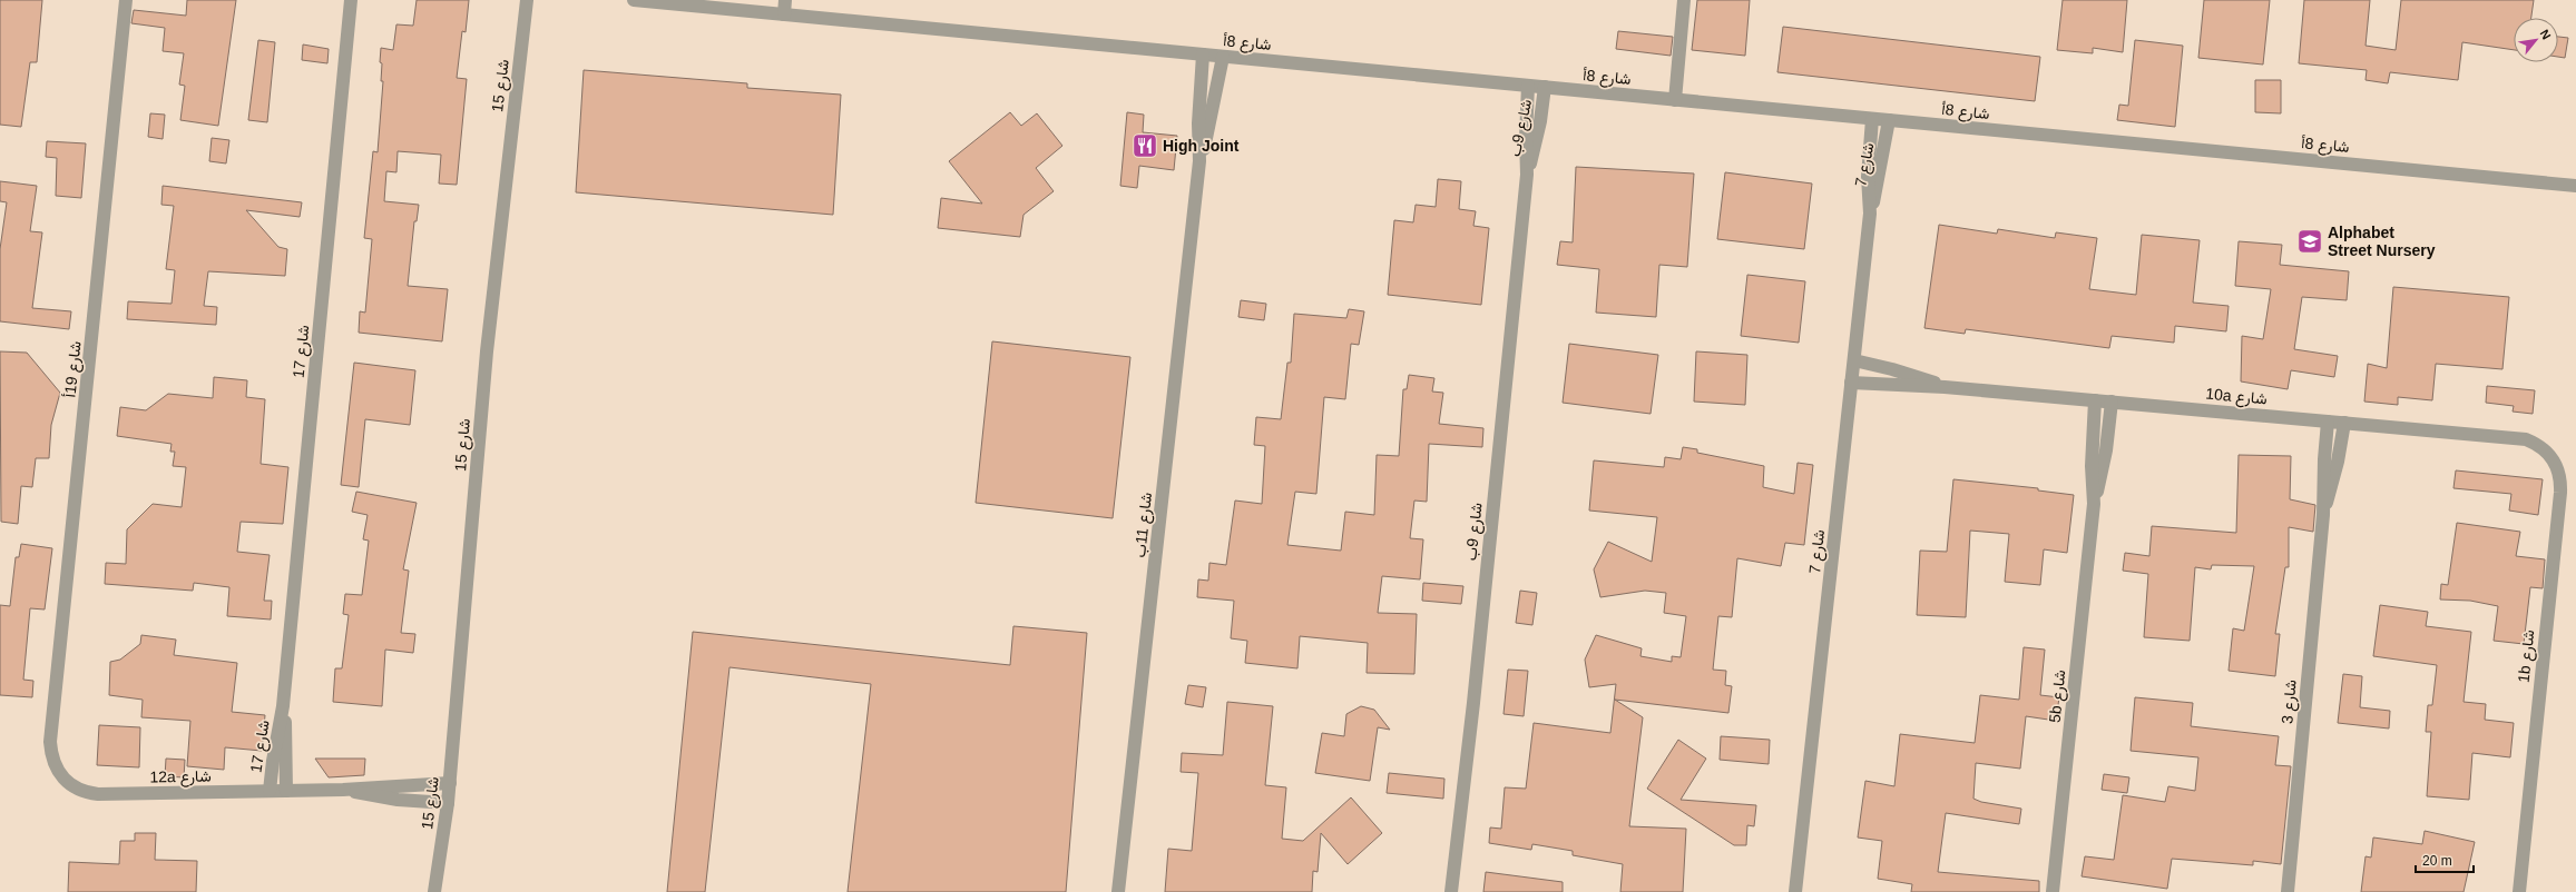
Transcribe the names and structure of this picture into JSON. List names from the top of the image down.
{
  "streets": {
    "street": [
      "شارع 8أ",
      "شارع 15",
      "شارع 9ب",
      "شارع 7",
      "شارع 17",
      "شارع 19أ",
      "10a شارع",
      "شارع 11ب",
      "1b شارع",
      "5b شارع",
      "شارع 3",
      "12a شارع"
    ]
  },
  "crossings": [
    ["شارع 8أ", "شارع 9ب"],
    ["شارع 8أ", "شارع 7"],
    ["شارع 8أ", "شارع 11ب"],
    ["شارع 15", "12a شارع"],
    ["شارع 7", "10a شارع"],
    ["شارع 17", "12a شارع"],
    ["شارع 19أ", "12a شارع"],
    ["10a شارع", "1b شارع"],
    ["10a شارع", "5b شارع"],
    ["10a شارع", "شارع 3"]
  ],
  "places": {
    "restaurant": ["High Joint"],
    "school or university": ["Alphabet Street Nursery"]
  },
  "scale_bar": "20 m",
  "north": "top right"
}
